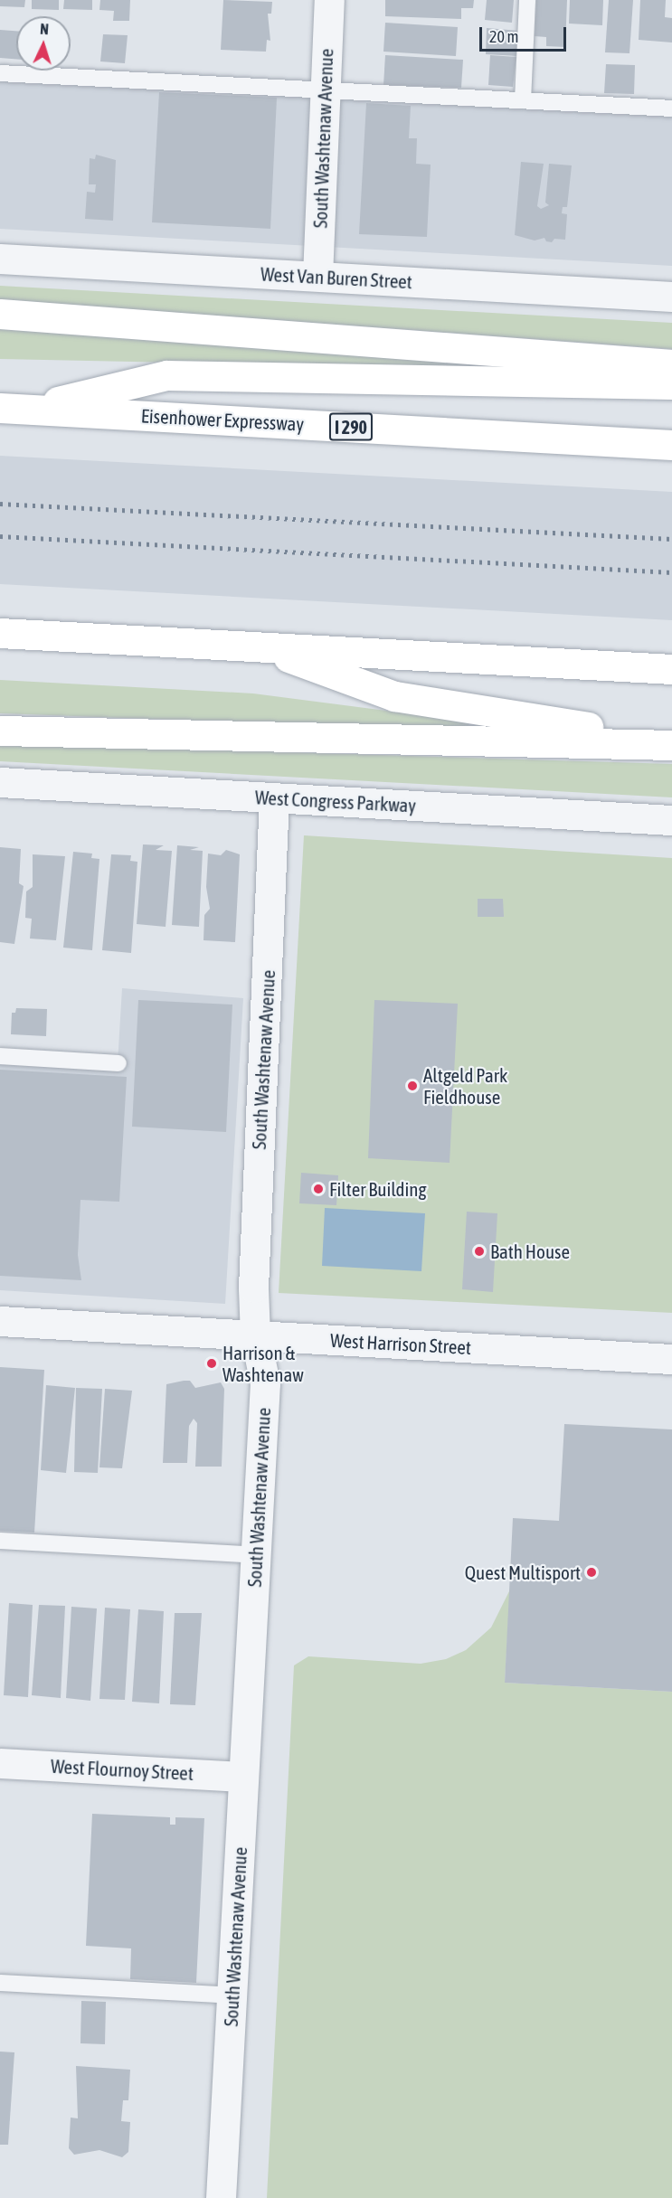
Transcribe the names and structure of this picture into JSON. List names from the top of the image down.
{
  "streets": {
    "highway": ["Eisenhower Expressway", "I 290"],
    "street": [
      "South Washtenaw Avenue",
      "West Van Buren Street",
      "West Congress Parkway",
      "West Harrison Street",
      "West Flournoy Street"
    ]
  },
  "crossings": [
    ["South Washtenaw Avenue", "West Van Buren Street"],
    ["South Washtenaw Avenue", "West Congress Parkway"],
    ["South Washtenaw Avenue", "West Harrison Street"],
    ["South Washtenaw Avenue", "West Flournoy Street"]
  ],
  "places": [
    "Altgeld Park Fieldhouse",
    "Filter Building",
    "Bath House",
    "Harrison & Washtenaw",
    "Quest Multisport"
  ],
  "scale_bar": "20 m",
  "north": "top"
}
